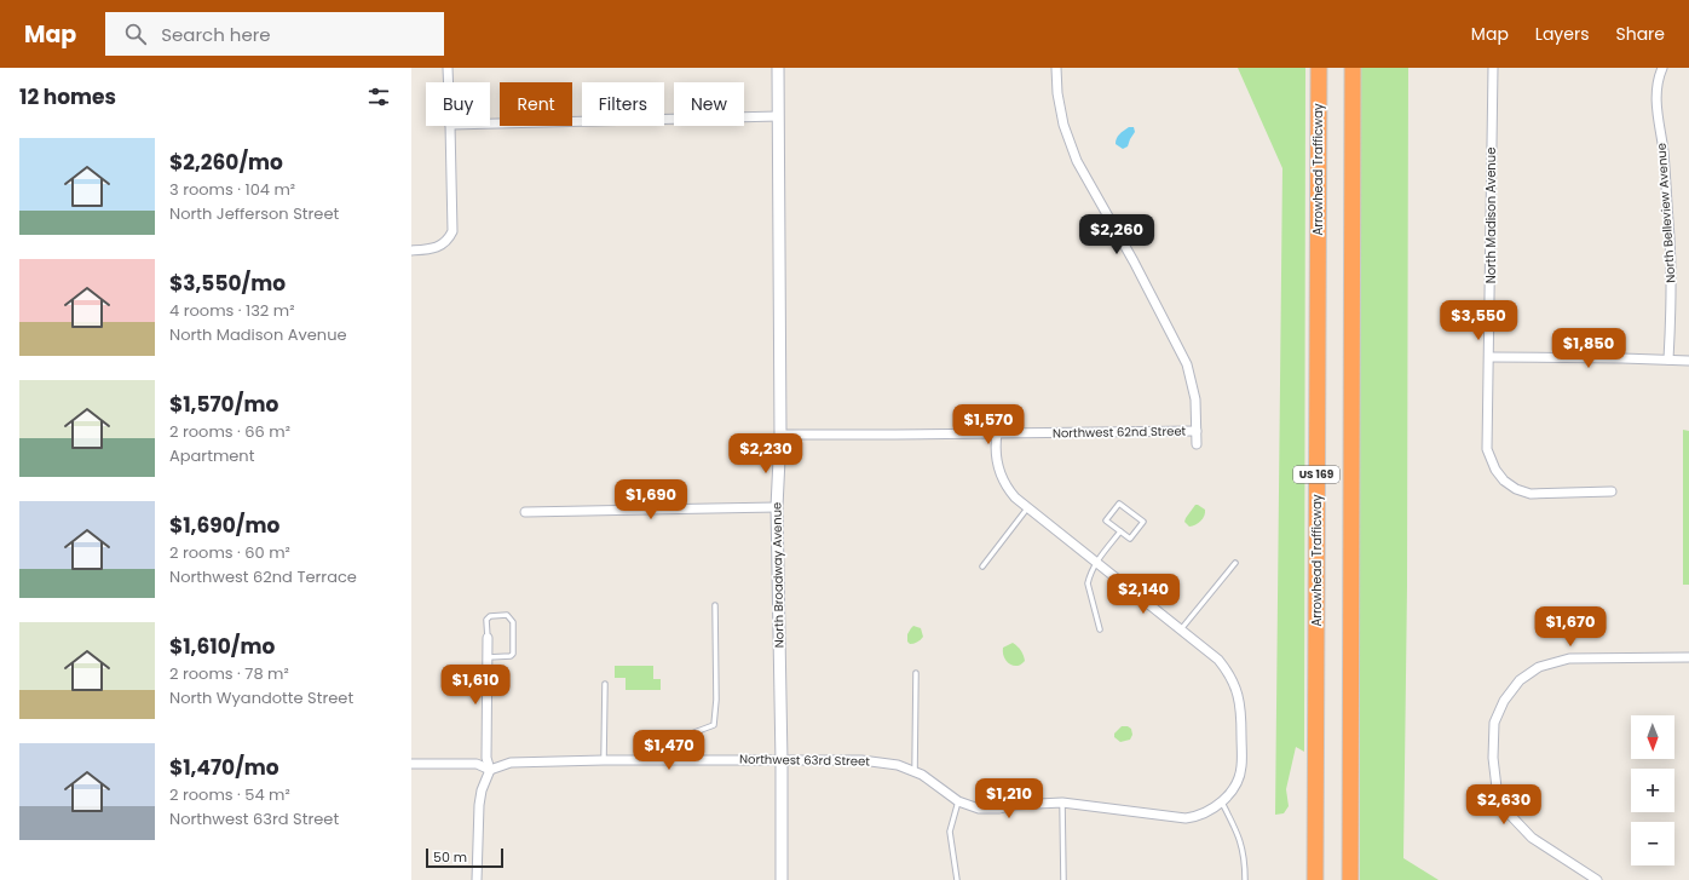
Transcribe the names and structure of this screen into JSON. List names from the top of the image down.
{
  "streets": {
    "highway": ["Arrowhead Trafficway", "US 169"],
    "street": [
      "North Belleview Avenue",
      "North Madison Avenue",
      "Northwest 62nd Street",
      "North Broadway Avenue",
      "Northwest 63rd Street"
    ]
  },
  "crossings": [
    ["Northwest 62nd Street", "North Broadway Avenue"],
    ["North Broadway Avenue", "Northwest 63rd Street"]
  ],
  "scale_bar": "50 m",
  "north": "bottom",
  "page": {
    "header": "Map",
    "search": "Search here",
    "nav": ["Map", "Layers", "Share"],
    "heading": "12 homes",
    "chip": [
      "Buy",
      "Rent",
      "Filters",
      "New"
    ],
    "list": [
      {
        "name": "$2,260/mo",
        "note": "3 rooms · 104 m² · North Jefferson Street"
      },
      {
        "name": "$3,550/mo",
        "note": "4 rooms · 132 m² · North Madison Avenue"
      },
      {
        "name": "$1,570/mo",
        "note": "2 rooms · 66 m² · Apartment"
      },
      {
        "name": "$1,690/mo",
        "note": "2 rooms · 60 m² · Northwest 62nd Terrace"
      },
      {
        "name": "$1,610/mo",
        "note": "2 rooms · 78 m² · North Wyandotte Street"
      },
      {
        "name": "$1,470/mo",
        "note": "2 rooms · 54 m² · Northwest 63rd Street"
      }
    ],
    "price": [
      "$2,260",
      "$3,550",
      "$1,850",
      "$1,570",
      "$2,230",
      "$1,690",
      "$2,140",
      "$1,670",
      "$1,610",
      "$1,470",
      "$1,210",
      "$2,630"
    ],
    "map_buttons": ["+", "−"],
    "scale": "50 m"
  }
}
